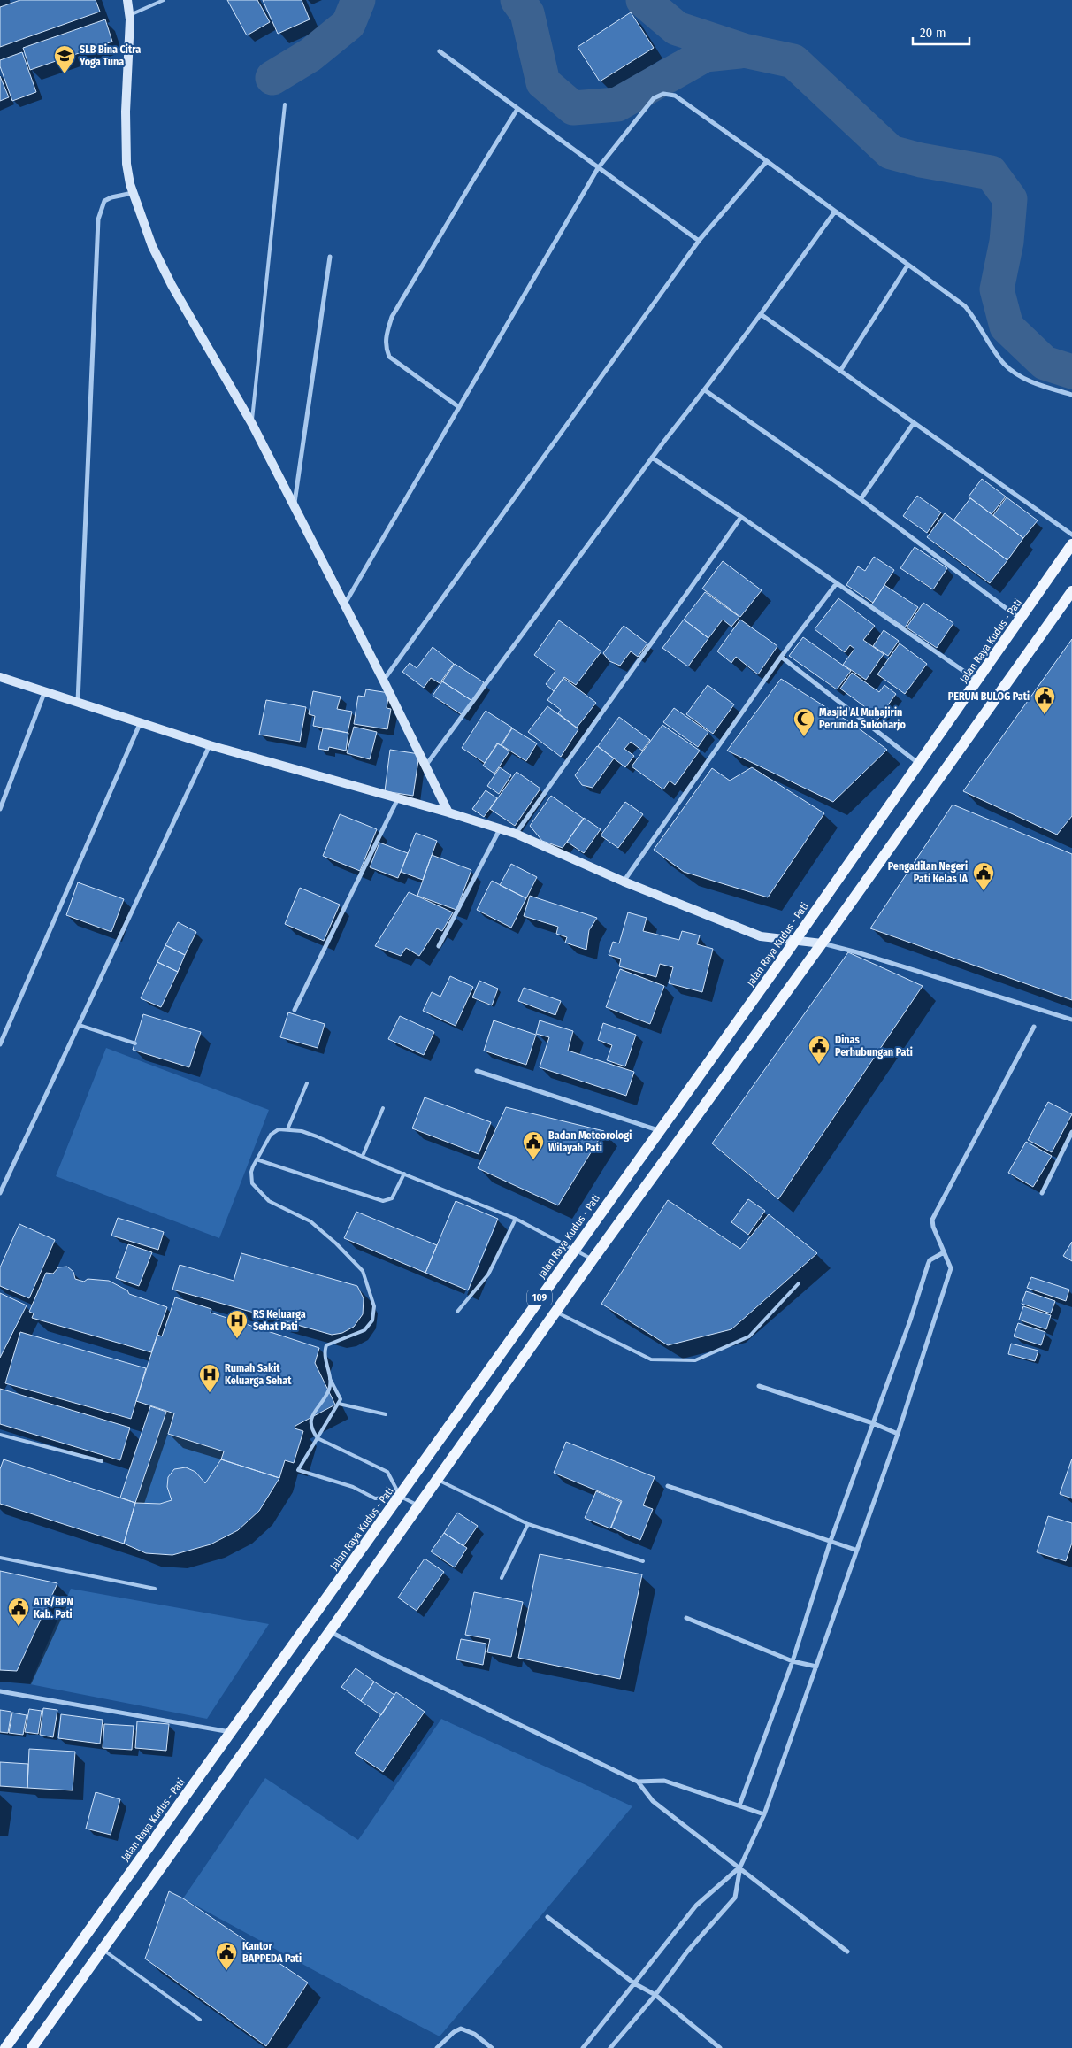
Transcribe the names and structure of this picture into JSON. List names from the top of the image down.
{
  "streets": {
    "main road": ["Jalan Raya Kudus - Pati", "109"]
  },
  "places": {
    "school or university": ["SLB Bina Citra Yoga Tuna"],
    "public building": [
      "PERUM BULOG Pati",
      "Pengadilan Negeri Pati Kelas IA",
      "Dinas Perhubungan Pati",
      "Badan Meteorologi Wilayah Pati",
      "ATR/BPN Kab. Pati",
      "Kantor BAPPEDA Pati"
    ],
    "mosque": ["Masjid Al Muhajirin Perumda Sukoharjo"],
    "hospital": ["RS Keluarga Sehat Pati", "Rumah Sakit Keluarga Sehat"]
  },
  "scale_bar": "20 m"
}
